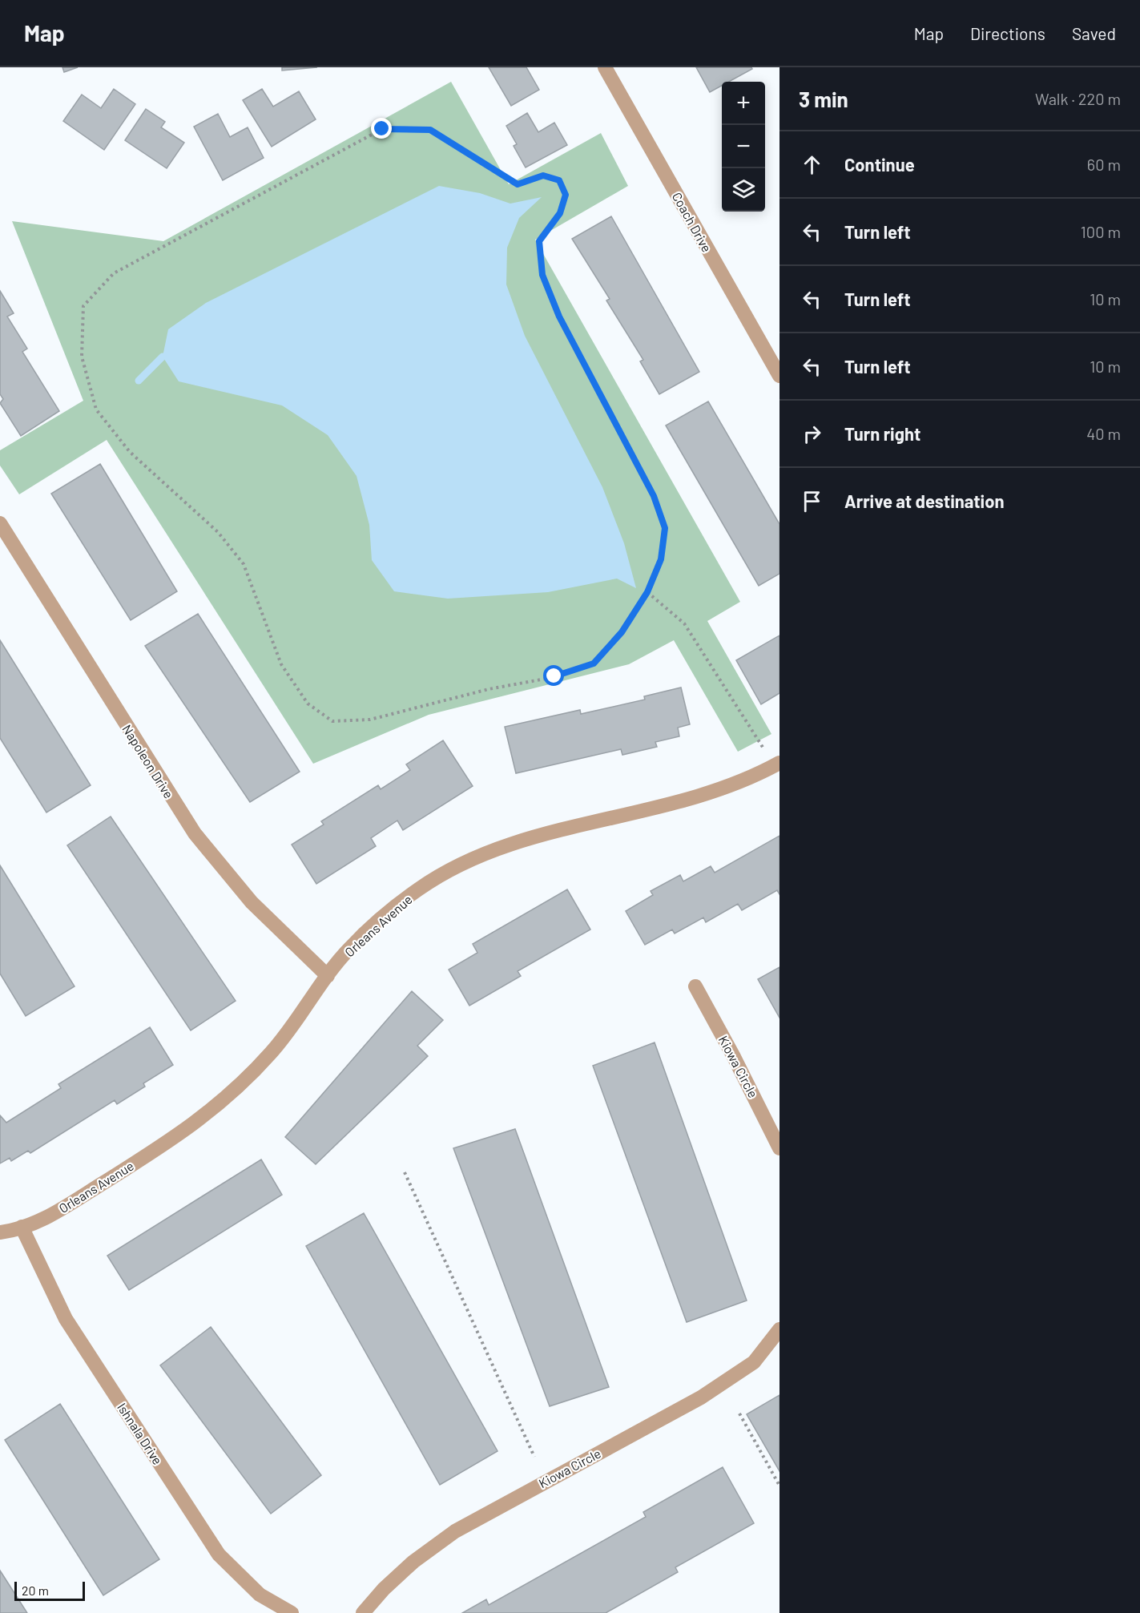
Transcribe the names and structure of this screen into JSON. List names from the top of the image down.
{
  "streets": {
    "street": [
      "Coach Drive",
      "Napoleon Drive",
      "Orleans Avenue",
      "Kiowa Circle",
      "Ishnala Drive"
    ]
  },
  "crossings": [
    ["Napoleon Drive", "Orleans Avenue"],
    ["Orleans Avenue", "Ishnala Drive"]
  ],
  "scale_bar": "20 m",
  "page": {
    "header": "Map",
    "nav": ["Map", "Directions", "Saved"],
    "heading": ["3 min", "Walk · 220 m"],
    "map_buttons": ["+", "−"],
    "list": [
      ["Continue", "60 m"],
      ["Turn left", "100 m"],
      ["Turn left", "10 m"],
      ["Turn left", "10 m"],
      ["Turn right", "40 m"],
      "Arrive at destination"
    ],
    "scale": "20 m"
  }
}
